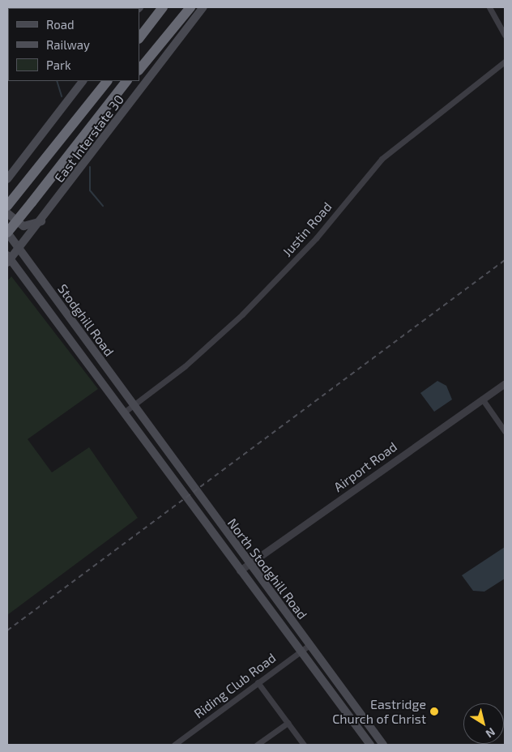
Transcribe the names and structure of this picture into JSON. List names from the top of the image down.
{
  "streets": {
    "main road": ["East Interstate 30", "Stodghill Road", "North Stodghill Road"],
    "street": ["Justin Road", "Airport Road", "Riding Club Road"]
  },
  "crossings": [
    ["East Interstate 30", "Stodghill Road"],
    ["Justin Road", "Stodghill Road"],
    ["Justin Road", "North Stodghill Road"],
    ["Stodghill Road", "North Stodghill Road"],
    ["Airport Road", "North Stodghill Road"],
    ["North Stodghill Road", "Riding Club Road"]
  ],
  "places": ["Eastridge Church of Christ"],
  "legend": ["Road", "Railway", "Park"],
  "north": "bottom right"
}
